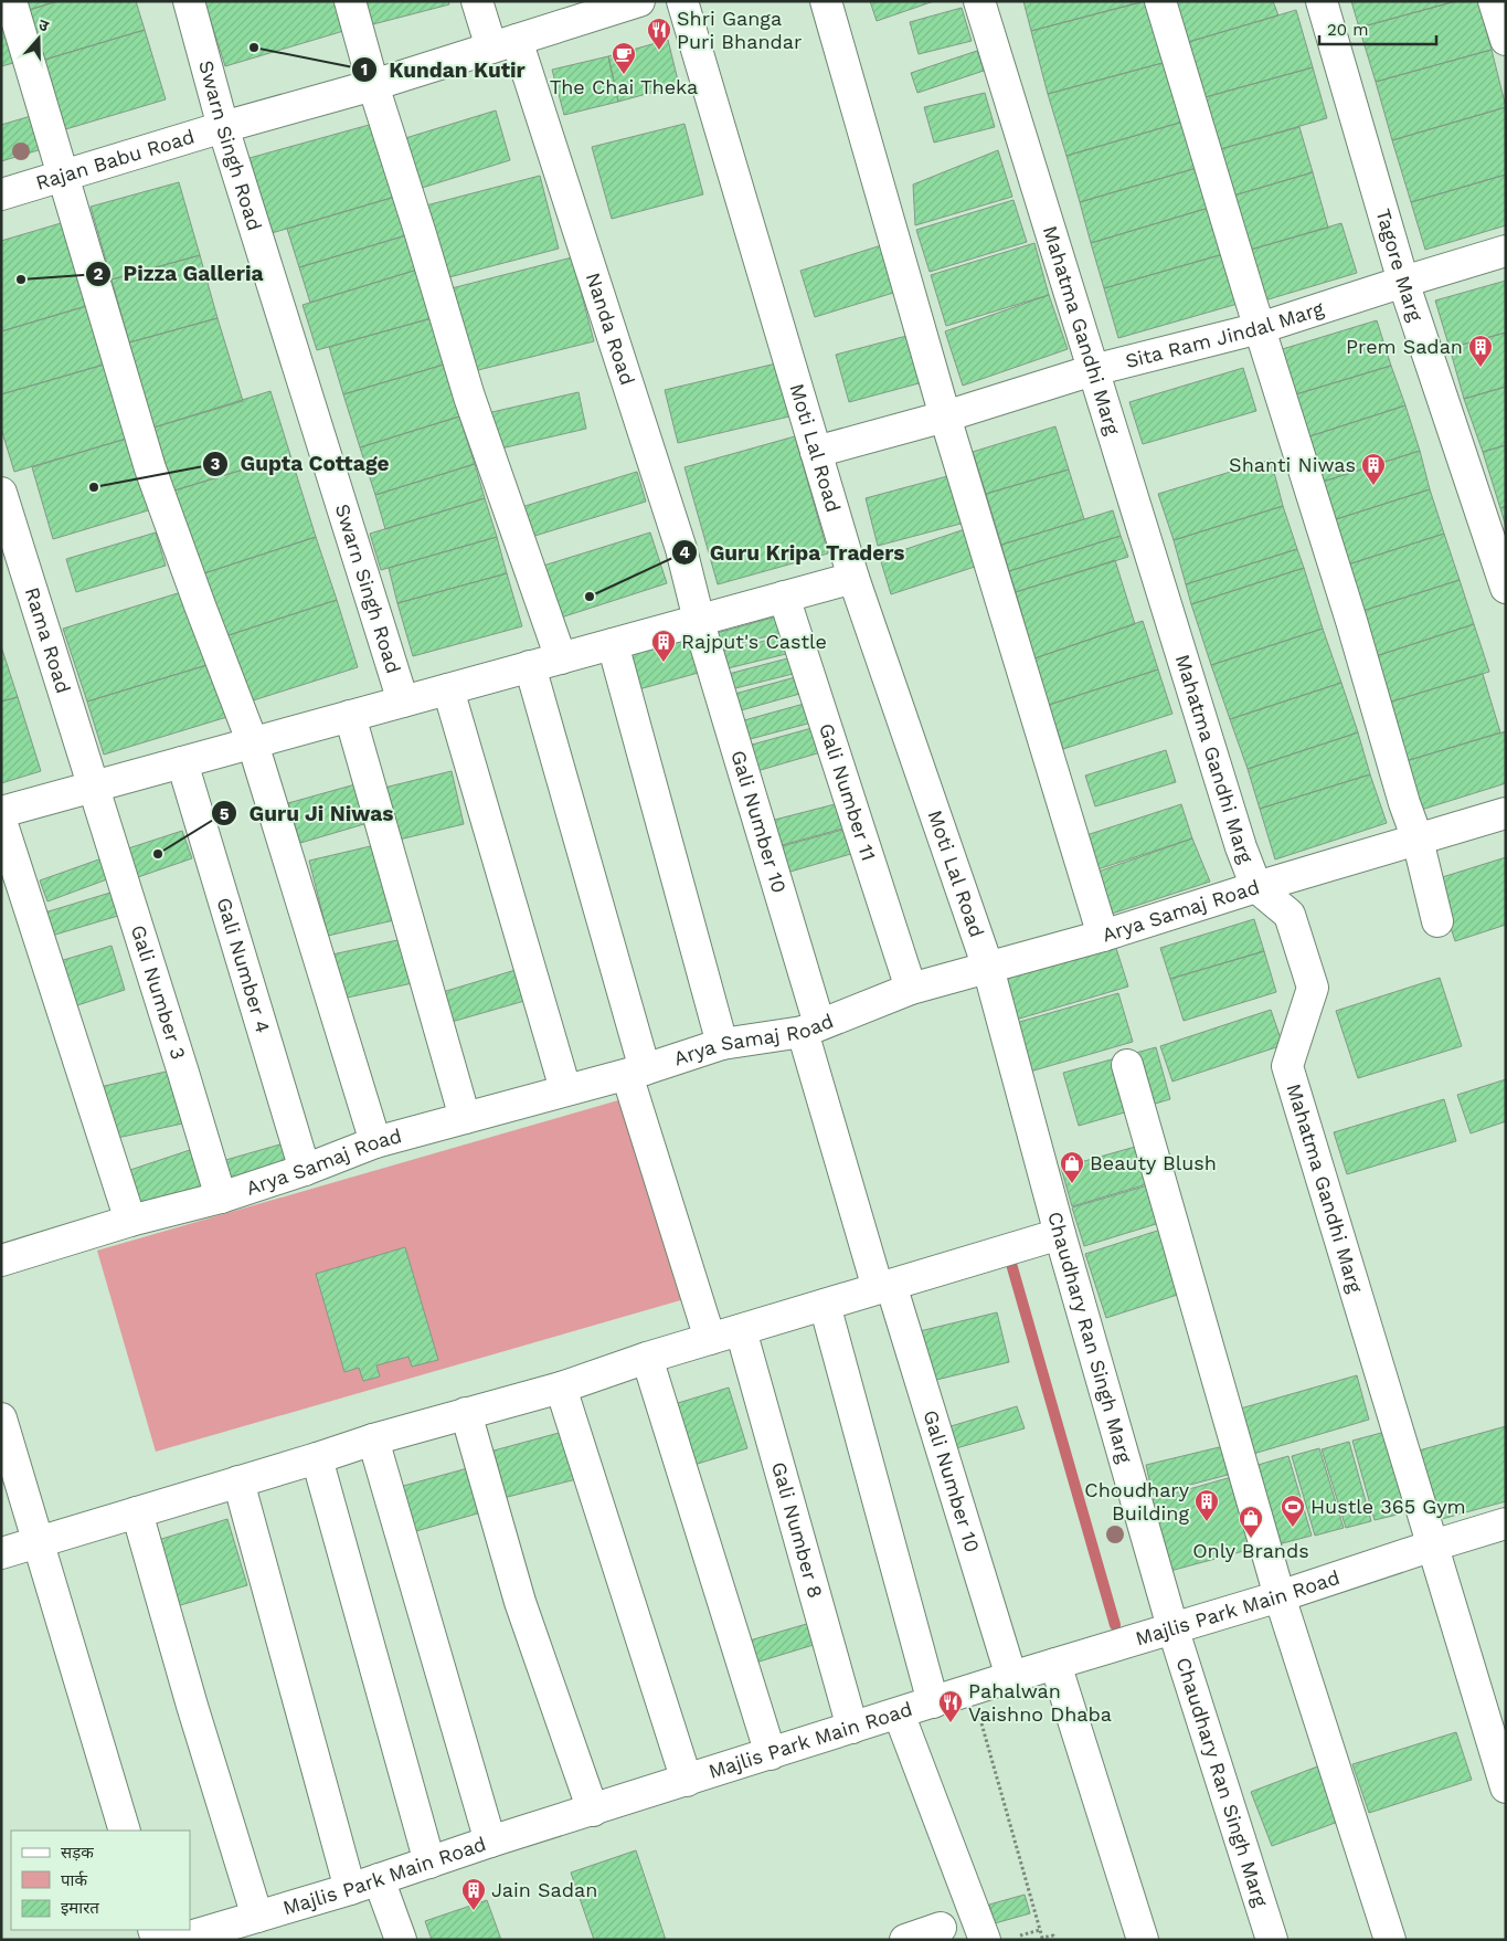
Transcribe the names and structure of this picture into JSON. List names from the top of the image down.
{
  "streets": {
    "street": [
      "Swarn Singh Road",
      "Rajan Babu Road",
      "Tagore Marg",
      "Nanda Road",
      "Mahatma Gandhi Marg",
      "Sita Ram Jindal Marg",
      "Moti Lal Road",
      "Rama Road",
      "Gali Number 11",
      "Gali Number 10",
      "Arya Samaj Road",
      "Gali Number 4",
      "Gali Number 3",
      "Chaudhary Ran Singh Marg",
      "Gali Number 8",
      "Majlis Park Main Road"
    ]
  },
  "crossings": [
    ["Swarn Singh Road", "Rajan Babu Road"],
    ["Rajan Babu Road", "Nanda Road"],
    ["Tagore Marg", "Sita Ram Jindal Marg"],
    ["Nanda Road", "Gali Number 10"],
    ["Mahatma Gandhi Marg", "Sita Ram Jindal Marg"],
    ["Mahatma Gandhi Marg", "Arya Samaj Road"],
    ["Mahatma Gandhi Marg", "Majlis Park Main Road"],
    ["Sita Ram Jindal Marg", "Moti Lal Road"],
    ["Moti Lal Road", "Arya Samaj Road"],
    ["Moti Lal Road", "Chaudhary Ran Singh Marg"],
    ["Rama Road", "Gali Number 3"],
    ["Gali Number 11", "Arya Samaj Road"],
    ["Gali Number 10", "Arya Samaj Road"],
    ["Gali Number 10", "Majlis Park Main Road"],
    ["Arya Samaj Road", "Gali Number 4"],
    ["Arya Samaj Road", "Gali Number 3"],
    ["Chaudhary Ran Singh Marg", "Majlis Park Main Road"],
    ["Gali Number 8", "Majlis Park Main Road"]
  ],
  "places": {
    "other": [
      "Kundan Kutir",
      "Pizza Galleria",
      "Gupta Cottage",
      "Guru Kripa Traders",
      "Guru Ji Niwas"
    ],
    "restaurant": ["Shri Ganga Puri Bhandar", "Pahalwan Vaishno Dhaba"],
    "cafe": ["The Chai Theka"],
    "building": [
      "Prem Sadan",
      "Shanti Niwas",
      "Rajput's Castle",
      "Choudhary Building",
      "Jain Sadan"
    ],
    "shop": ["Beauty Blush", "Only Brands"],
    "sports": ["Hustle 365 Gym"]
  },
  "legend": ["सड़क", "पार्क", "इमारत"],
  "scale_bar": "20 m",
  "north": "top"
}
